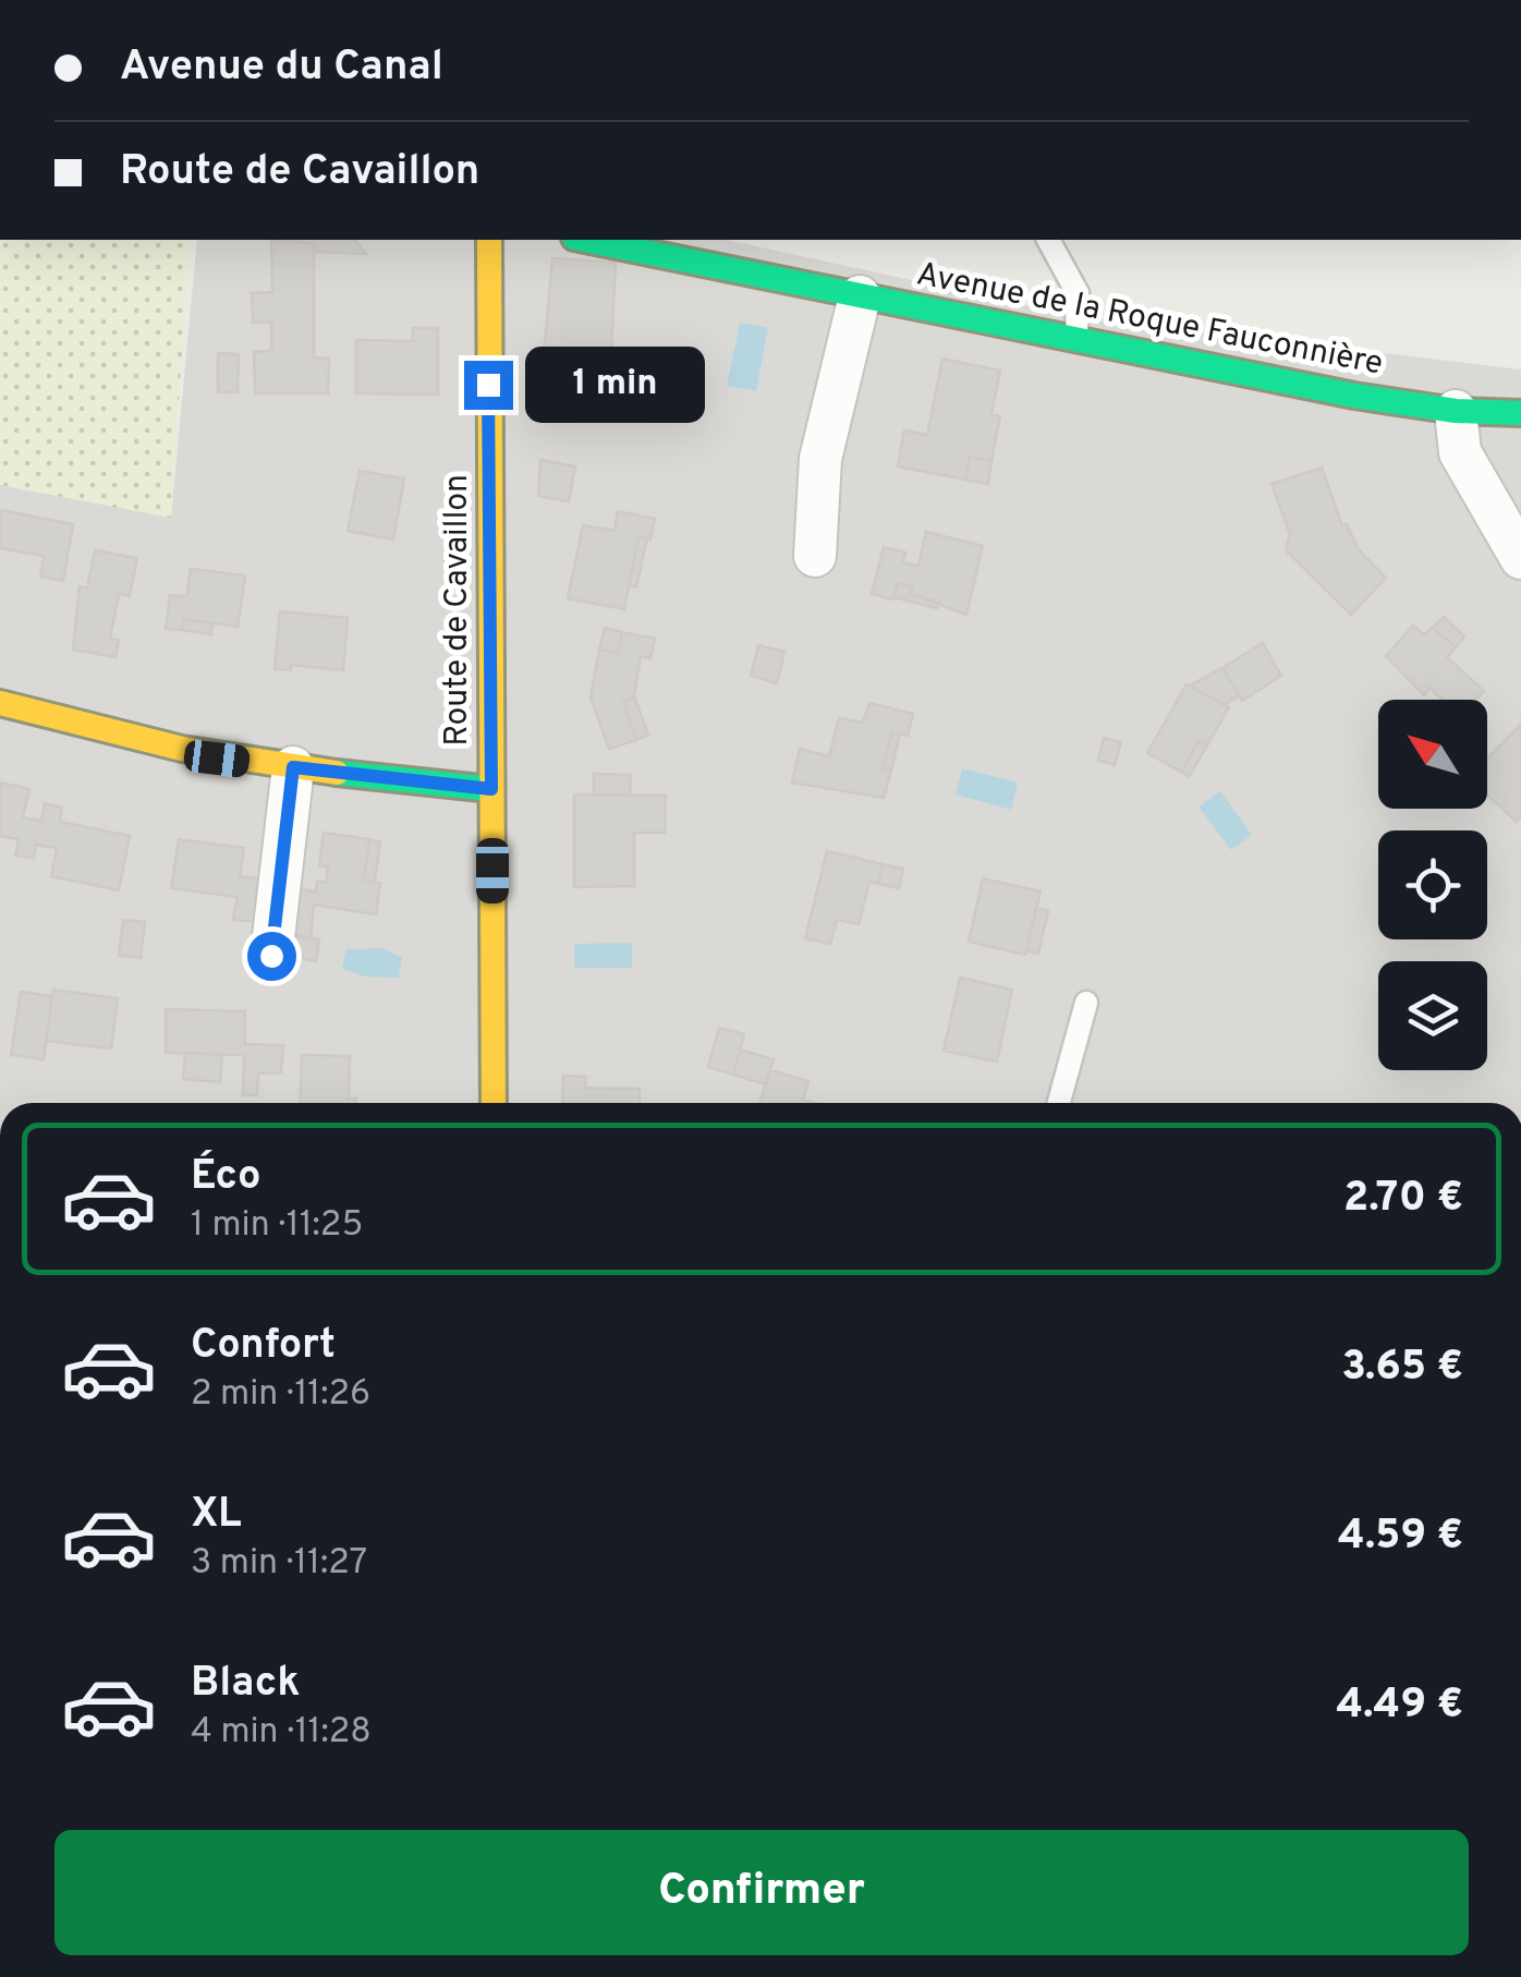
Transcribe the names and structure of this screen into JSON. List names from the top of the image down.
{
  "streets": {
    "street": ["Avenue de la Roque Fauconnière", "Route de Cavaillon"]
  },
  "north": "top left",
  "page": {
    "banner": ["Avenue du Canal", "Route de Cavaillon"],
    "bubble": "1 min",
    "list": [
      {
        "name": "Éco",
        "note": "1 min · 11:25",
        "value": "2.70 €"
      },
      {
        "name": "Confort",
        "note": "2 min · 11:26",
        "value": "3.65 €"
      },
      {
        "name": "XL",
        "note": "3 min · 11:27",
        "value": "4.59 €"
      },
      {
        "name": "Black",
        "note": "4 min · 11:28",
        "value": "4.49 €"
      }
    ],
    "buttons": "Confirmer"
  }
}
